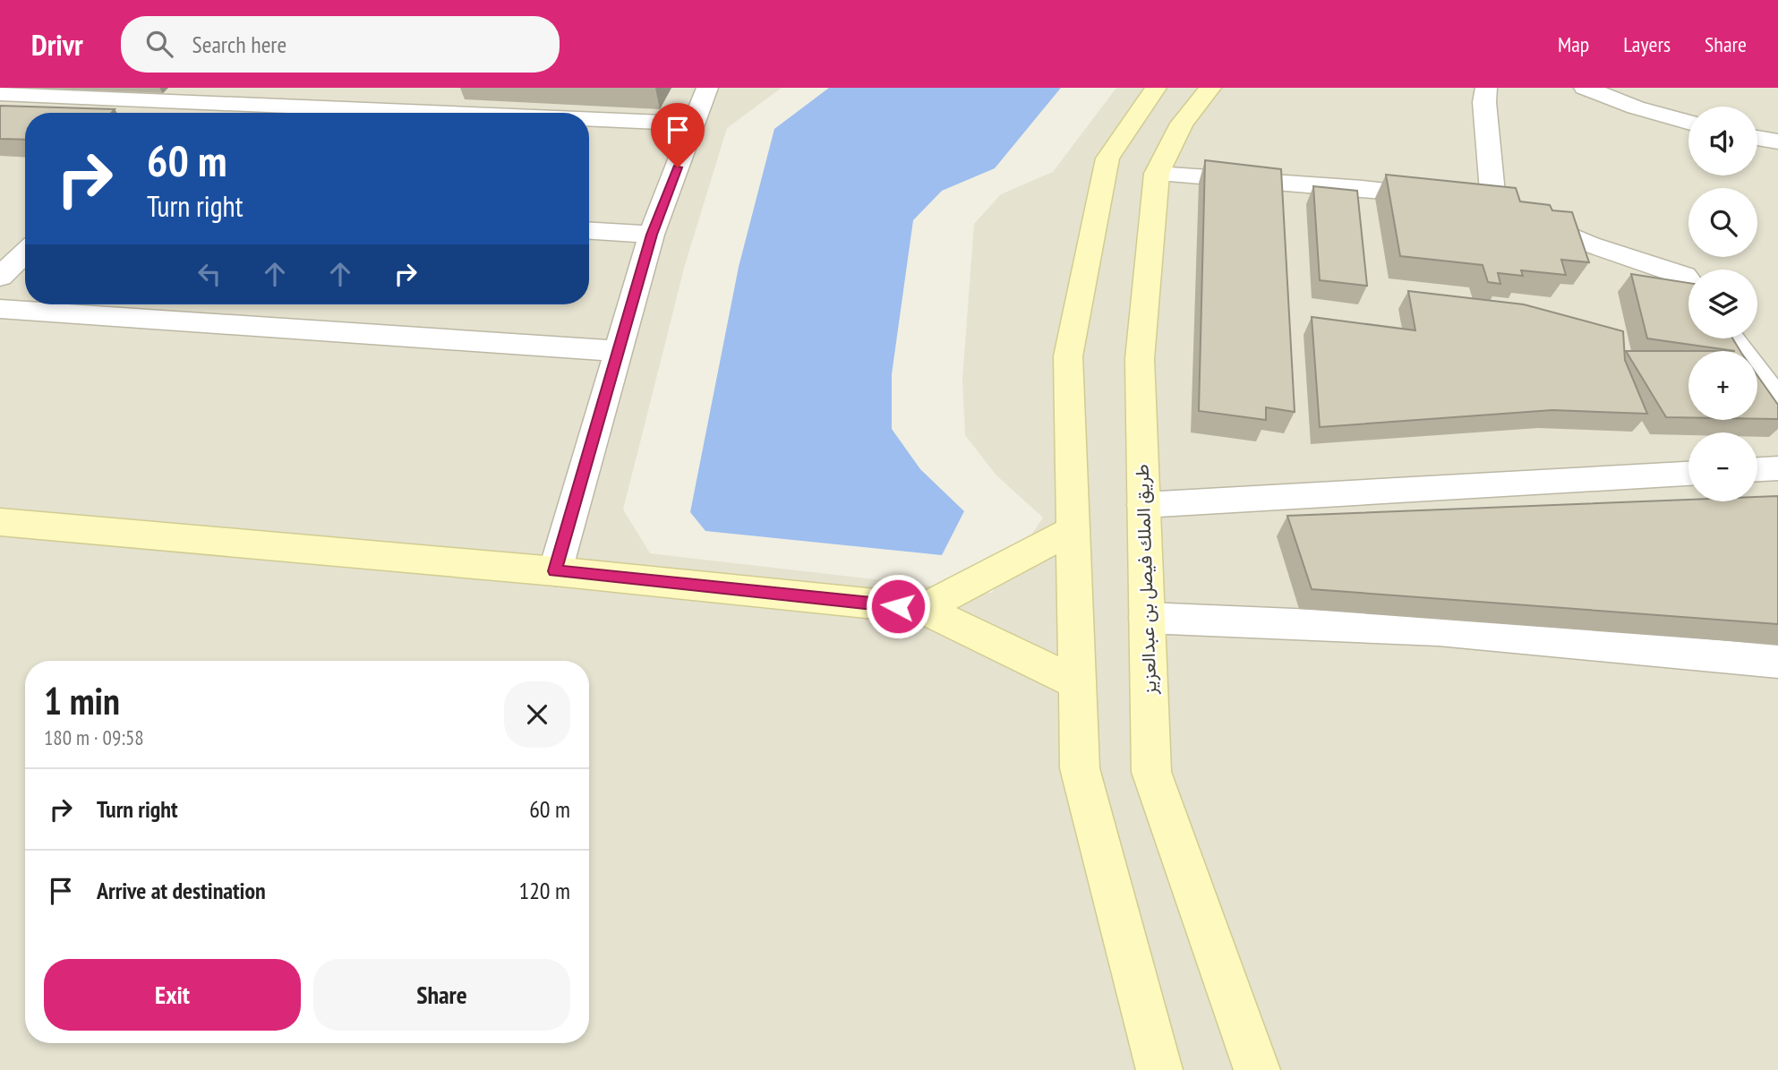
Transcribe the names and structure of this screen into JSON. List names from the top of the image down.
{
  "streets": {
    "street": ["طريق الملك فيصل بن عبدالعزيز"]
  },
  "page": {
    "header": "Drivr",
    "search": "Search here",
    "nav": ["Map", "Layers", "Share"],
    "map_buttons": ["+", "−"],
    "turn": ["60 m", "Turn right"],
    "heading": ["1 min", "180 m · 09:58"],
    "list": [
      {
        "name": "Turn right",
        "value": "60 m"
      },
      {
        "name": "Arrive at destination",
        "value": "120 m"
      }
    ],
    "buttons": ["Exit", "Share"]
  }
}
